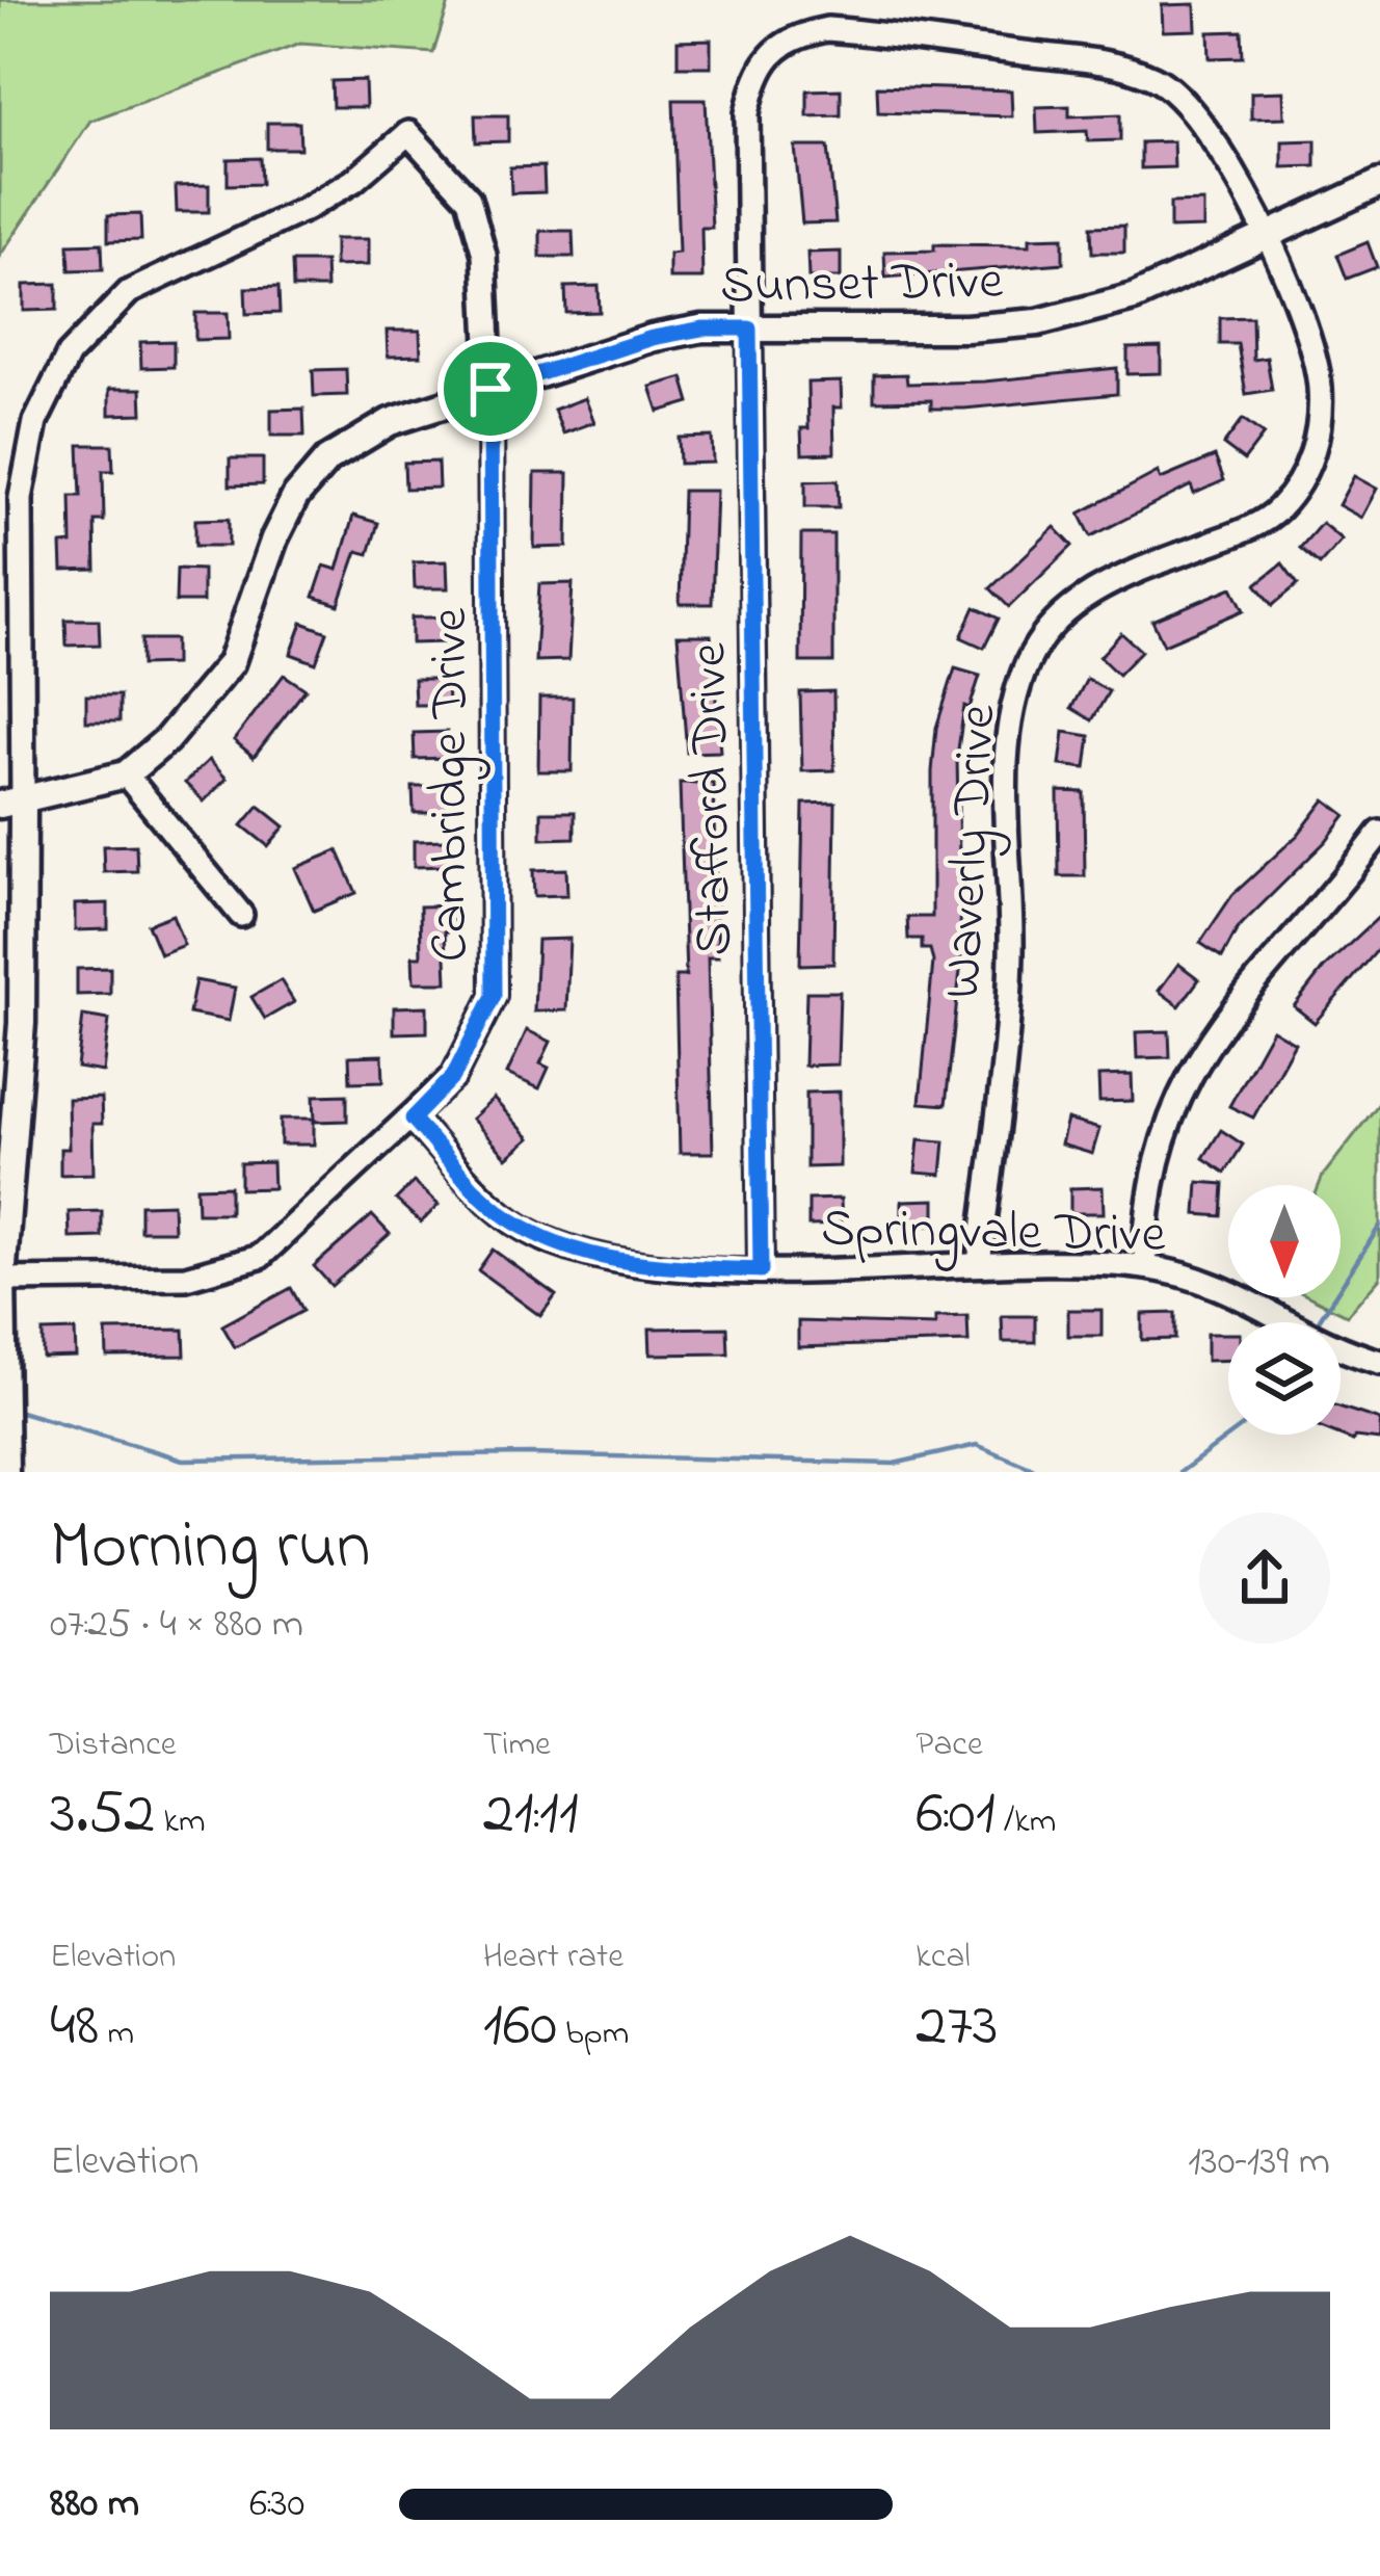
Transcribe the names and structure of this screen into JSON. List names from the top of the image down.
{
  "streets": {
    "street": [
      "Sunset Drive",
      "Cambridge Drive",
      "Stafford Drive",
      "Waverly Drive",
      "Springvale Drive"
    ]
  },
  "crossings": [
    ["Sunset Drive", "Cambridge Drive"],
    ["Sunset Drive", "Stafford Drive"],
    ["Sunset Drive", "Waverly Drive"],
    ["Cambridge Drive", "Springvale Drive"],
    ["Stafford Drive", "Waverly Drive"],
    ["Stafford Drive", "Springvale Drive"],
    ["Waverly Drive", "Springvale Drive"]
  ],
  "north": "bottom",
  "page": {
    "heading": ["Morning run", "07:25 · 4 × 880 m"],
    "stats": [
      ["Distance", "3.52 km"],
      ["Time", "21:11"],
      ["Pace", "6:01 /km"],
      ["Elevation", "48 m"],
      ["Heart rate", "160 bpm"],
      ["kcal", "273"]
    ],
    "chart": ["Elevation", "130–139 m"],
    "list": [
      {
        "name": "880 m",
        "note": "6:30"
      }
    ]
  }
}
